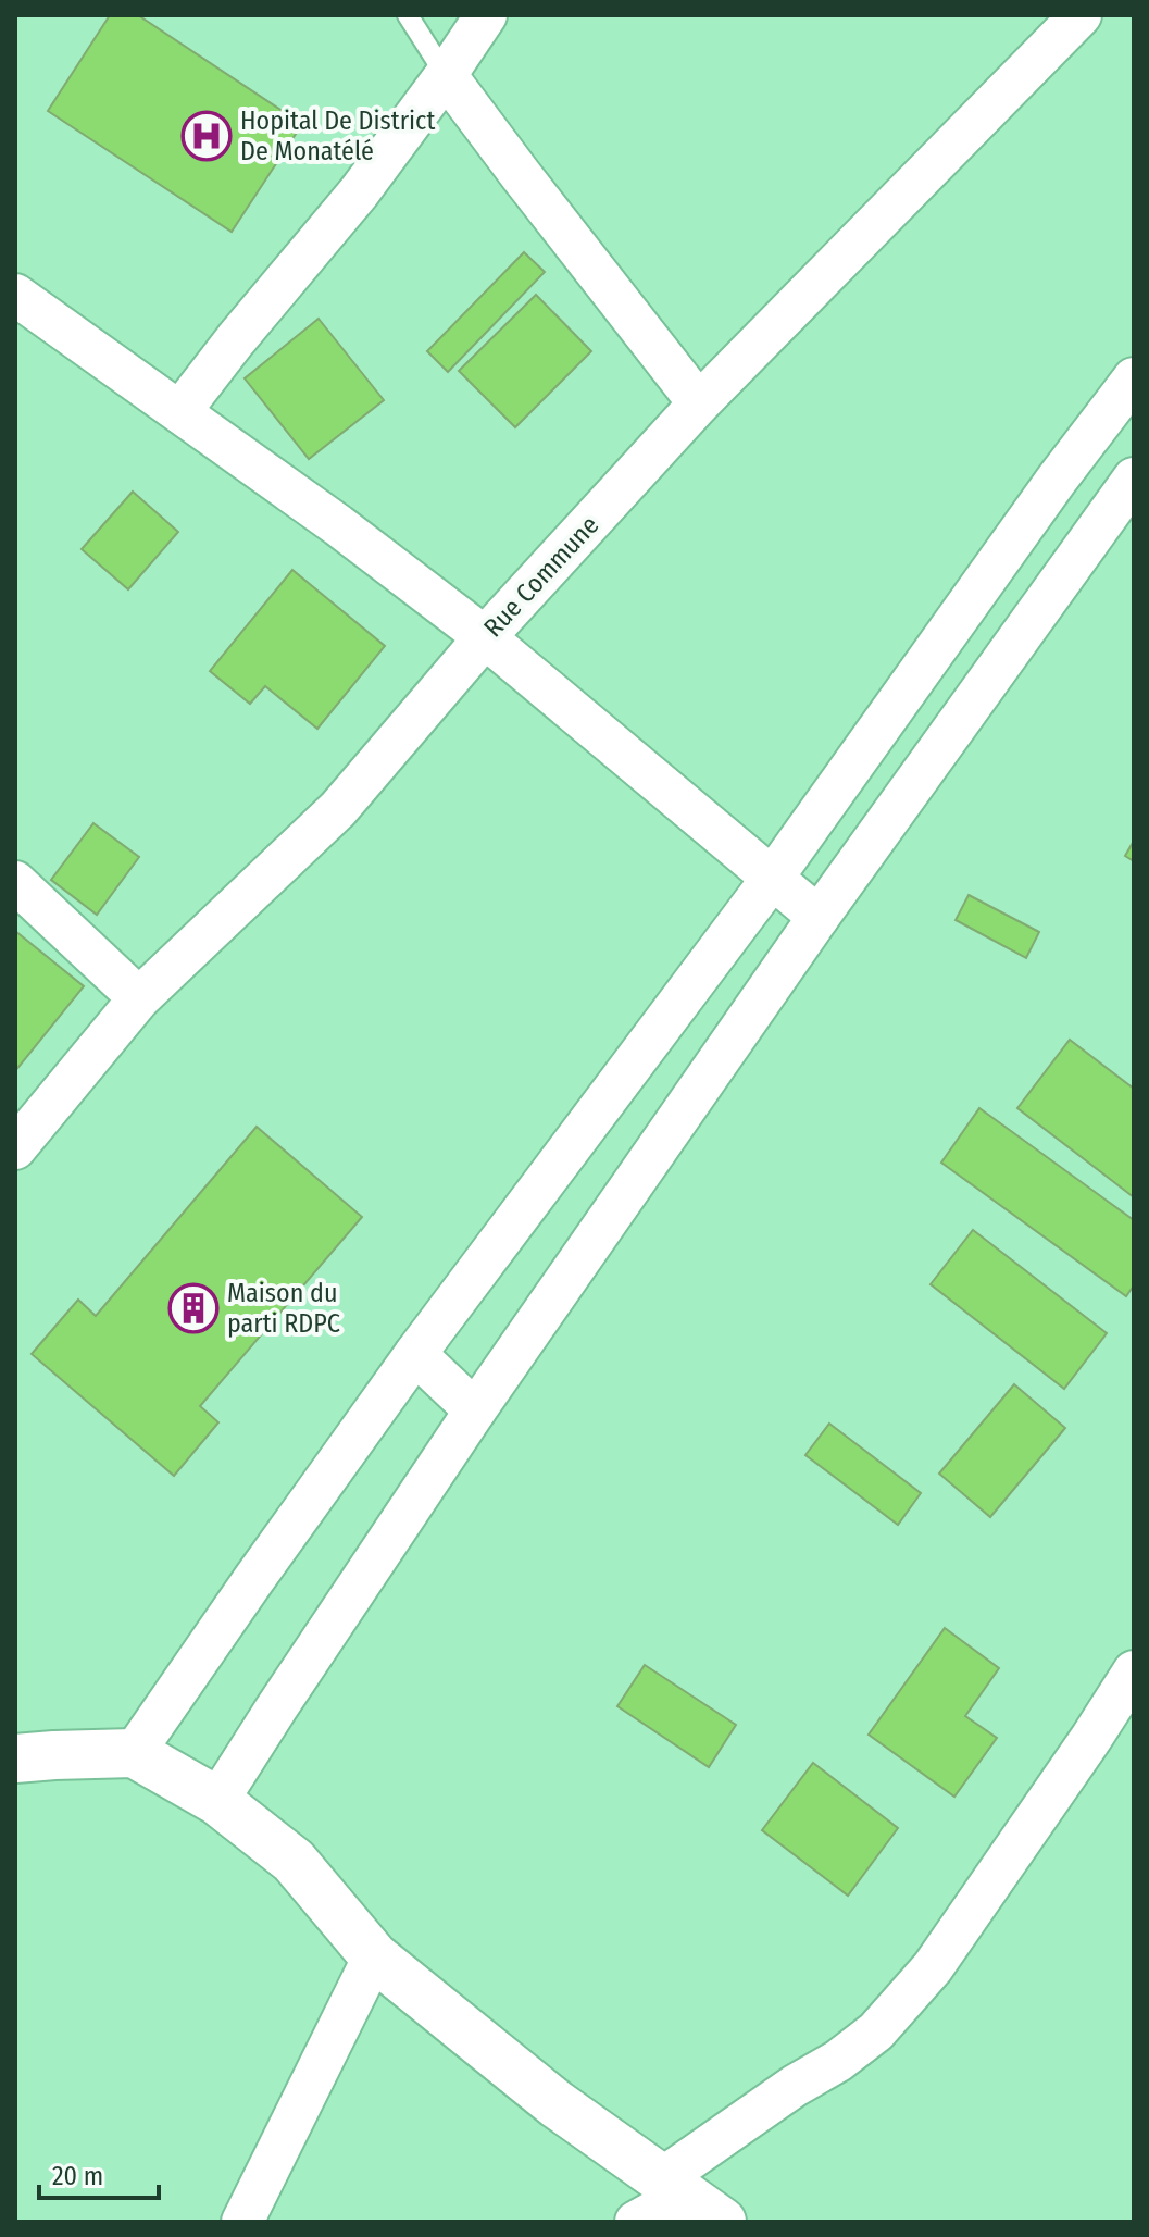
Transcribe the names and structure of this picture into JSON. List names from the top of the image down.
{
  "streets": {
    "street": ["Rue Commune"]
  },
  "places": {
    "hospital": ["Hopital De District De Monatélé"],
    "building": ["Maison du parti RDPC"]
  },
  "scale_bar": "20 m"
}
